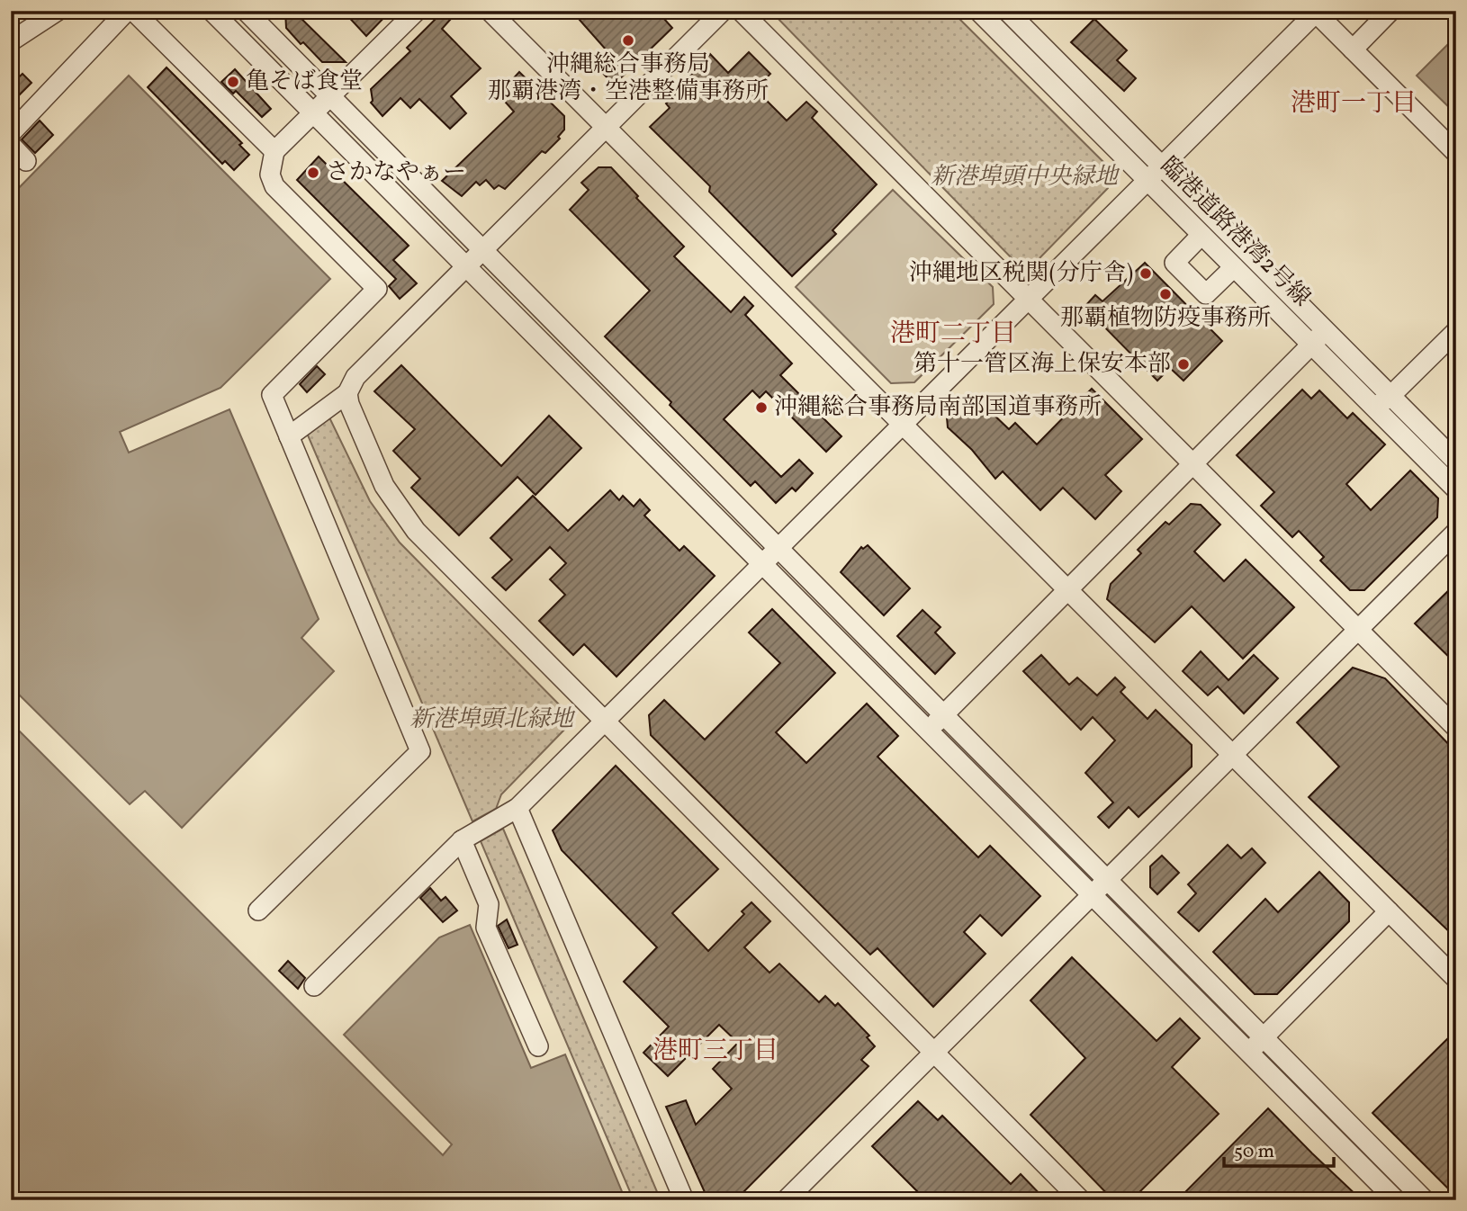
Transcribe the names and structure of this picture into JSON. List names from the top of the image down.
{
  "streets": {
    "street": ["臨港道路港湾2号線"]
  },
  "districts": ["港町一丁目", "港町二丁目", "港町三丁目"],
  "parks": ["新港埠頭中央緑地", "新港埠頭北緑地"],
  "places": [
    "沖縄総合事務局 那覇港湾・空港整備事務所",
    "亀そば食堂",
    "さかなやぁー",
    "沖縄地区税関(分庁舎)",
    "那覇植物防疫事務所",
    "第十一管区海上保安本部",
    "沖縄総合事務局南部国道事務所"
  ],
  "scale_bar": "50 m"
}
